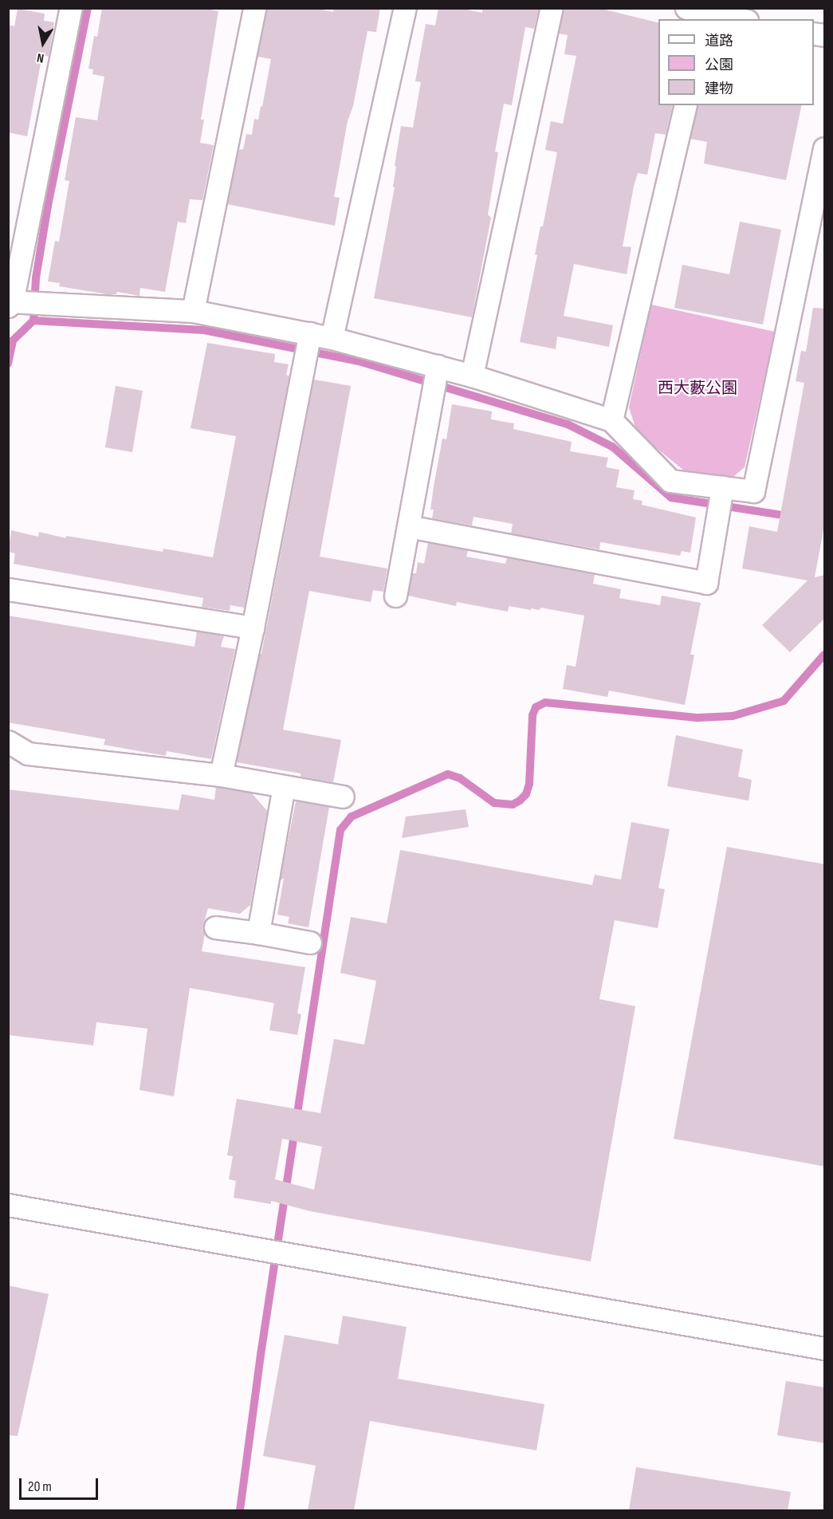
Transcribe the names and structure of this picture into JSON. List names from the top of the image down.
{
  "parks": ["西大藪公園"],
  "legend": ["道路", "公園", "建物"],
  "scale_bar": "20 m",
  "north": "bottom"
}
